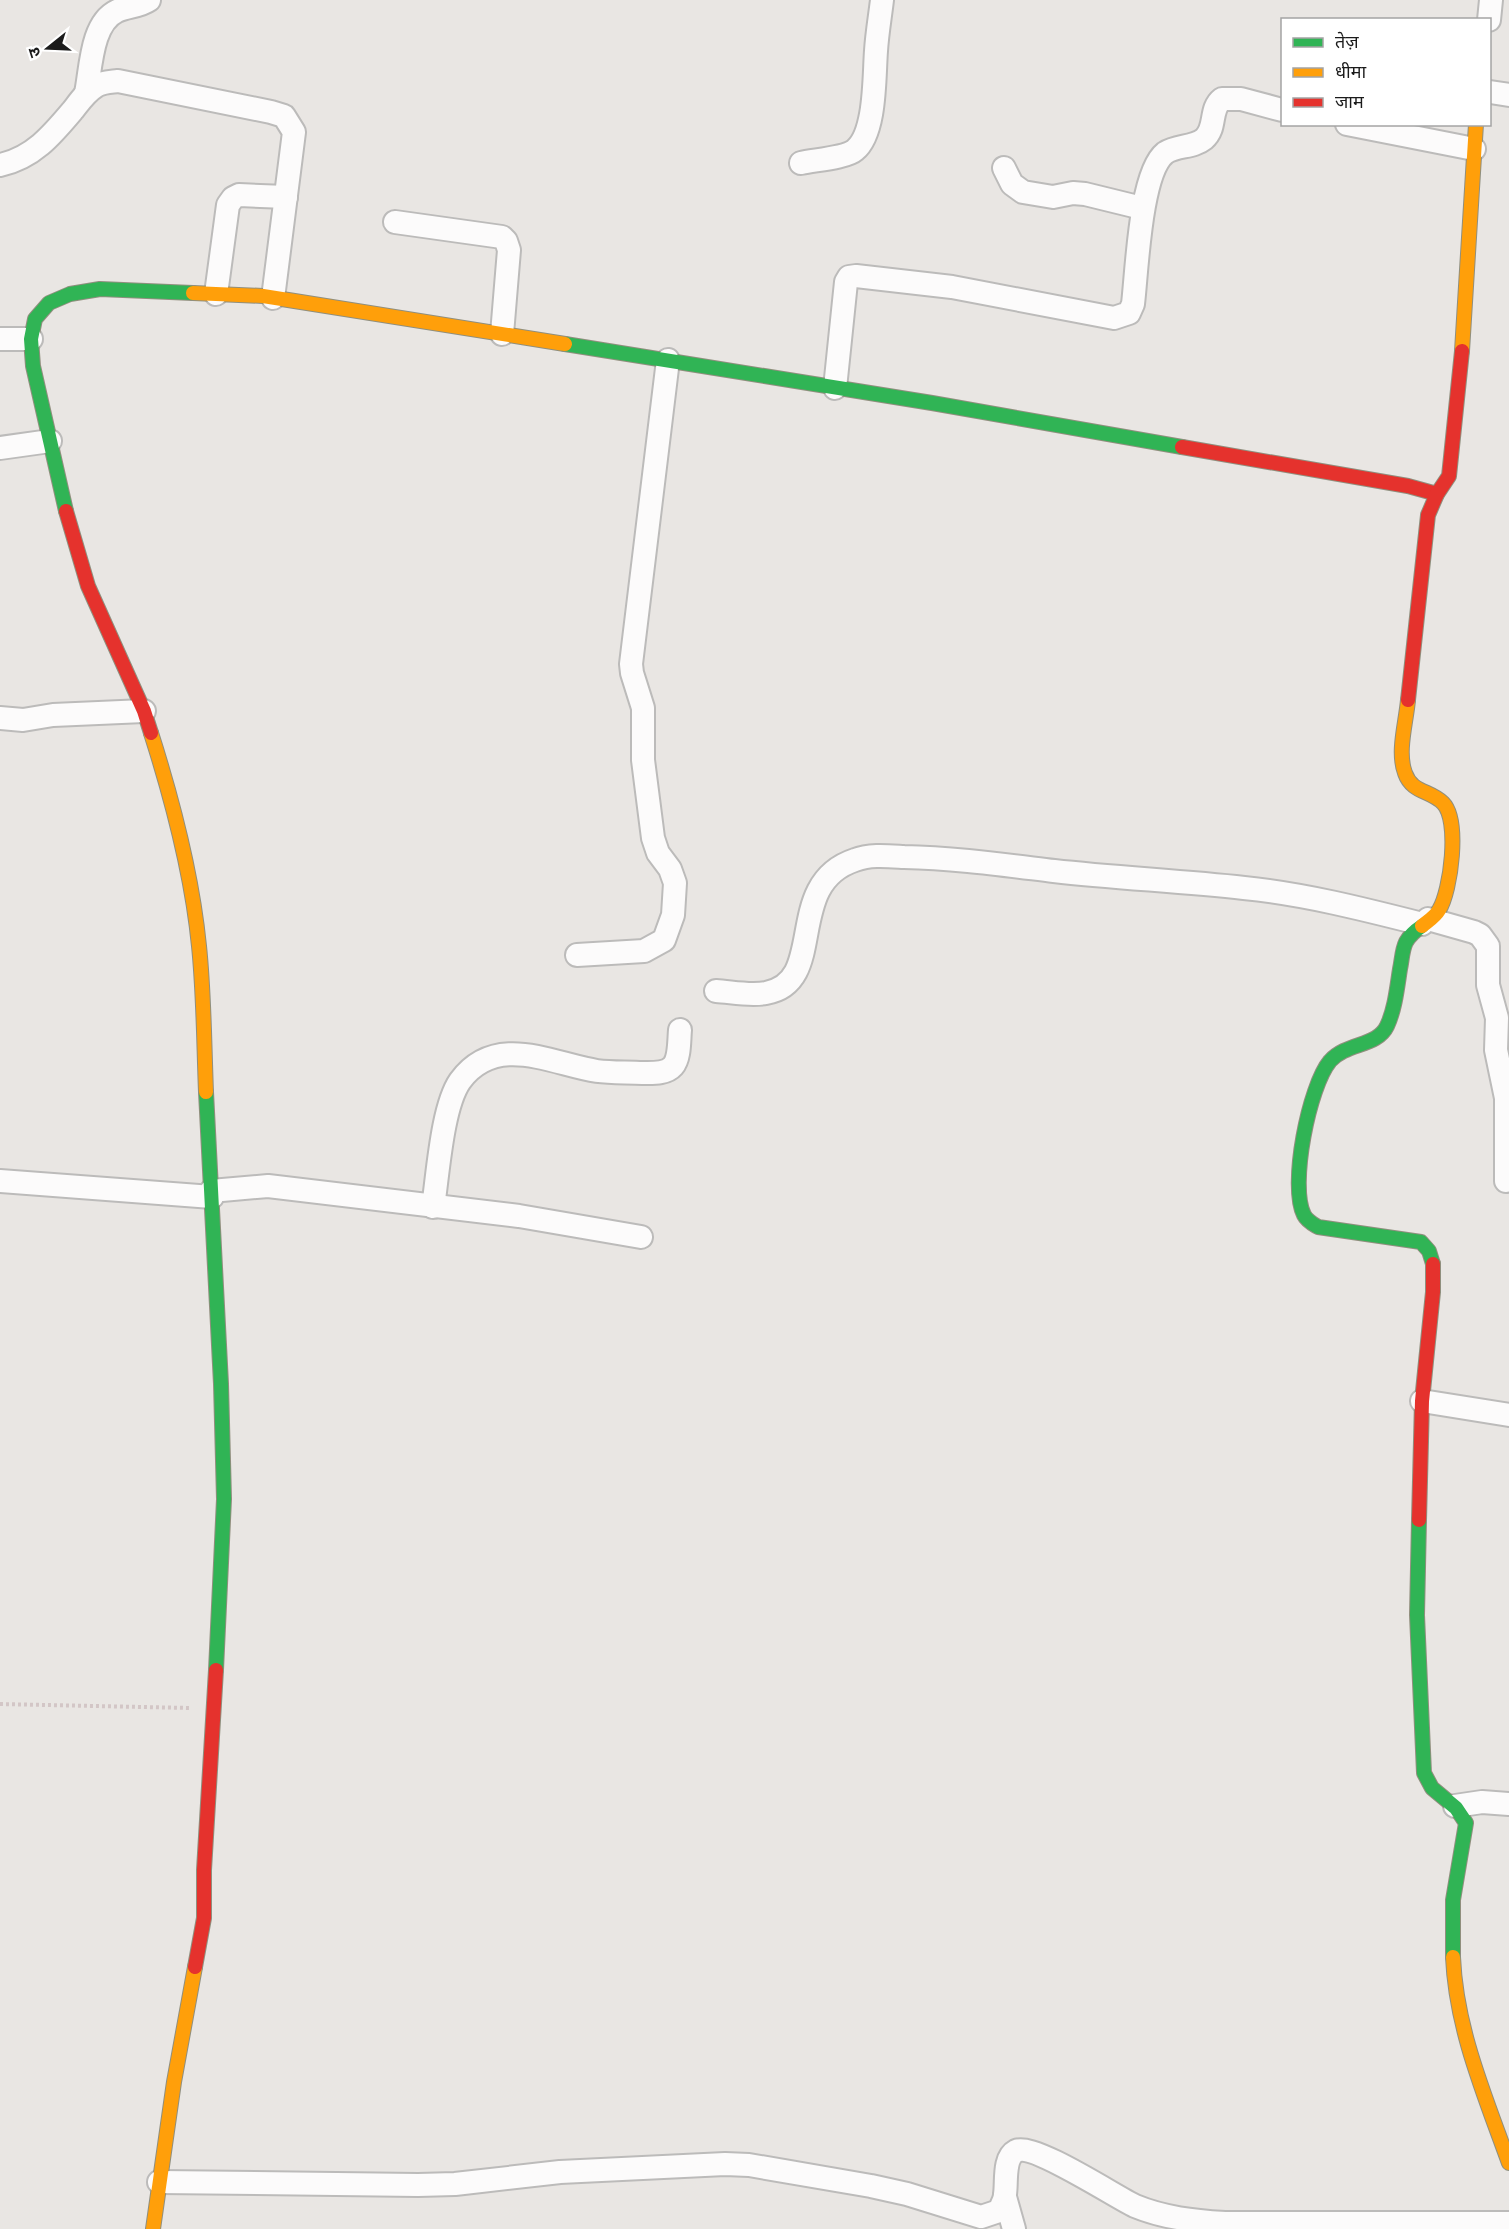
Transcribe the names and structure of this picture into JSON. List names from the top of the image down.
{
  "legend": ["तेज़", "धीमा", "जाम"],
  "north": "left"
}
